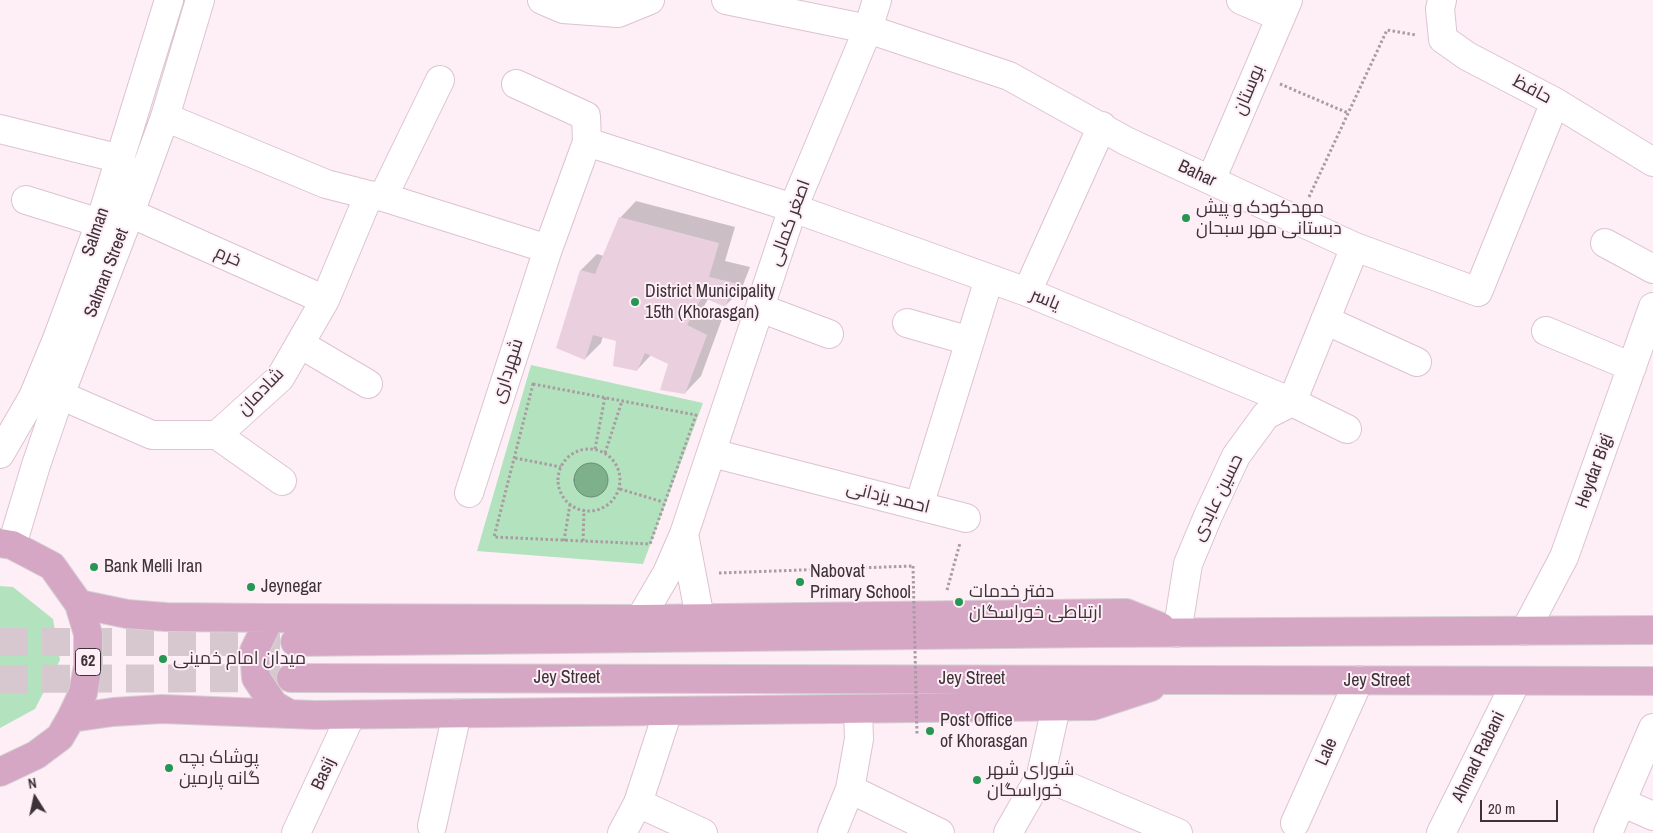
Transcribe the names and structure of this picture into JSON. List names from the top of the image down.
{
  "streets": {
    "main road": ["62", "Jey Street"],
    "street": [
      "بوستان",
      "حافظ",
      "Bahar",
      "اصغر کمالی",
      "Salman",
      "خرم",
      "Salman Street",
      "یاسر",
      "شهرداری",
      "شادمان",
      "Heydar Bigi",
      "احمد یزدانی",
      "حسین عابدی",
      "Lale",
      "Ahmad Rabani",
      "Basij"
    ]
  },
  "crossings": [
    ["بوستان", "Bahar"],
    ["حافظ", "Bahar"],
    ["Bahar", "اصغر کمالی"],
    ["اصغر کمالی", "یاسر"],
    ["اصغر کمالی", "احمد یزدانی"],
    ["خرم", "Salman Street"],
    ["خرم", "شادمان"],
    ["Salman Street", "62"],
    ["یاسر", "شهرداری"],
    ["یاسر", "حسین عابدی"],
    ["Jey Street", "Lale"],
    ["Jey Street", "Ahmad Rabani"]
  ],
  "places": [
    "مهدکودک و پیش دبستانی مهر سبحان",
    "District Municipality 15th (Khorasgan)",
    "Bank Melli Iran",
    "Nabovat Primary School",
    "Jeynegar",
    "دفتر خدمات ارتباطی خوراسگان",
    "میدان امام خمینی",
    "Post Office of Khorasgan",
    "پوشاک بچه گانه پارمین",
    "شورای شهر خوراسگان"
  ],
  "scale_bar": "20 m",
  "north": "top"
}
